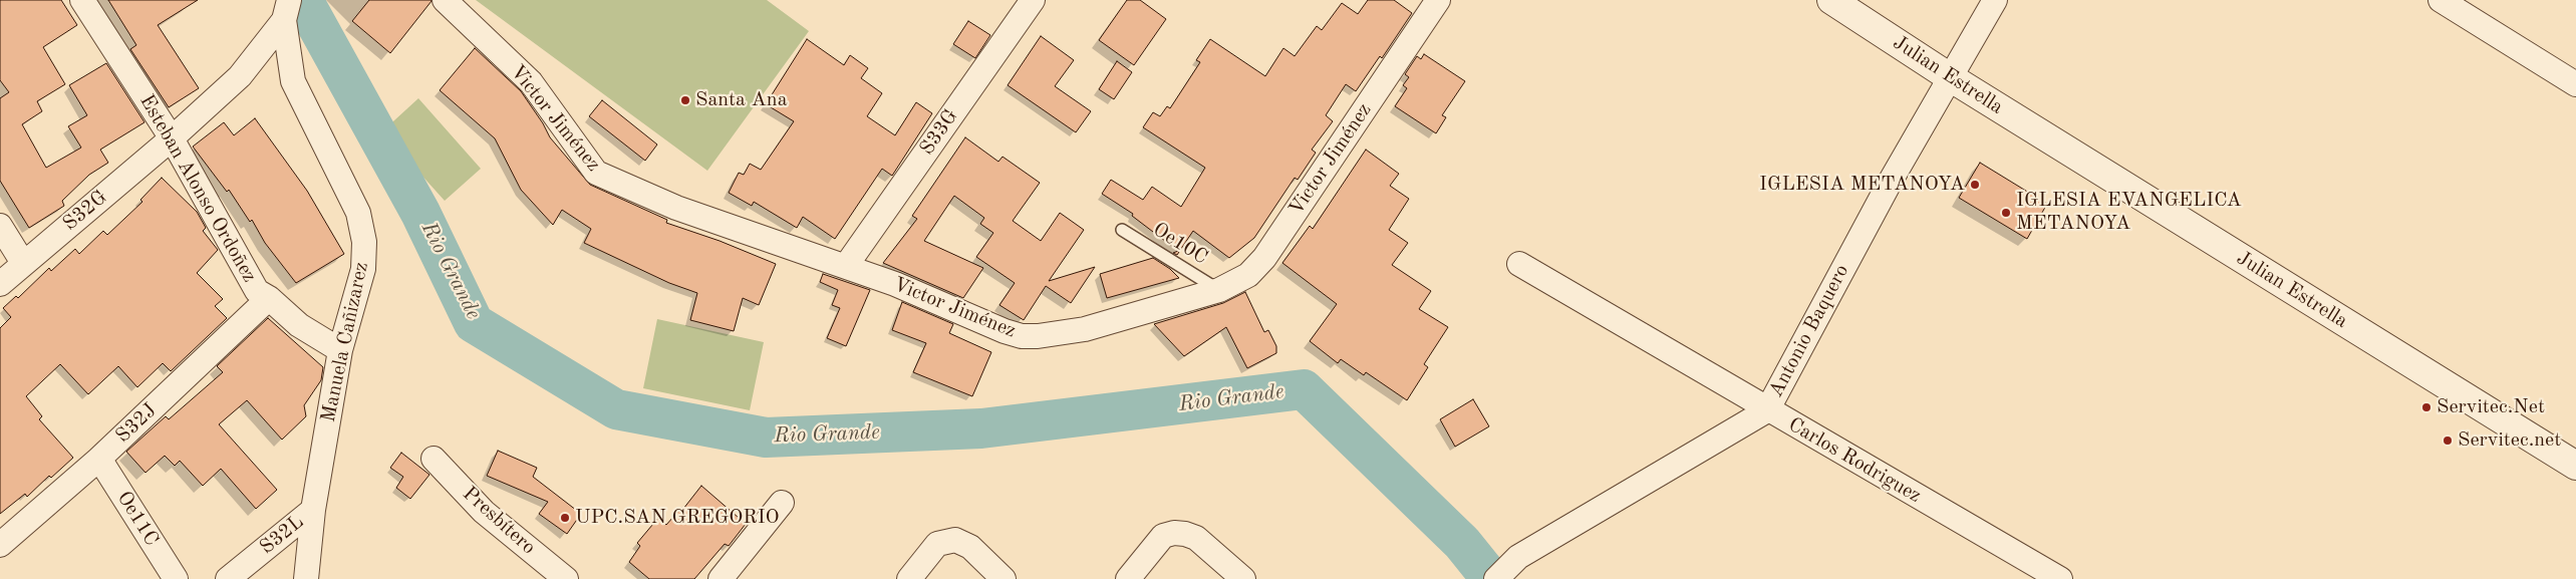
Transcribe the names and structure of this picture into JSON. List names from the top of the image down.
{
  "streets": {
    "street": [
      "Julian Estrella",
      "Victor Jiménez",
      "S33G",
      "Esteban Alonso Ordoñez",
      "S32G",
      "Antonio Baquero",
      "Manuela Cañizarez",
      "S32J",
      "Carlos Rodriguez",
      "Oe11C",
      "Presbítero",
      "S32L"
    ],
    "lane": ["Oe10C"]
  },
  "crossings": [
    ["Julian Estrella", "Antonio Baquero"],
    ["Victor Jiménez", "S33G"],
    ["Victor Jiménez", "Oe10C"],
    ["Esteban Alonso Ordoñez", "S32G"],
    ["Esteban Alonso Ordoñez", "Manuela Cañizarez"],
    ["Esteban Alonso Ordoñez", "S32J"],
    ["S32G", "Manuela Cañizarez"],
    ["Antonio Baquero", "Carlos Rodriguez"],
    ["Manuela Cañizarez", "S32L"],
    ["S32J", "Oe11C"]
  ],
  "water": ["Rio Grande"],
  "places": [
    "Santa Ana",
    "IGLESIA METANOYA",
    "IGLESIA EVANGELICA METANOYA",
    "Servitec.Net",
    "Servitec.net",
    "UPC.SAN GREGORIO"
  ]
}
